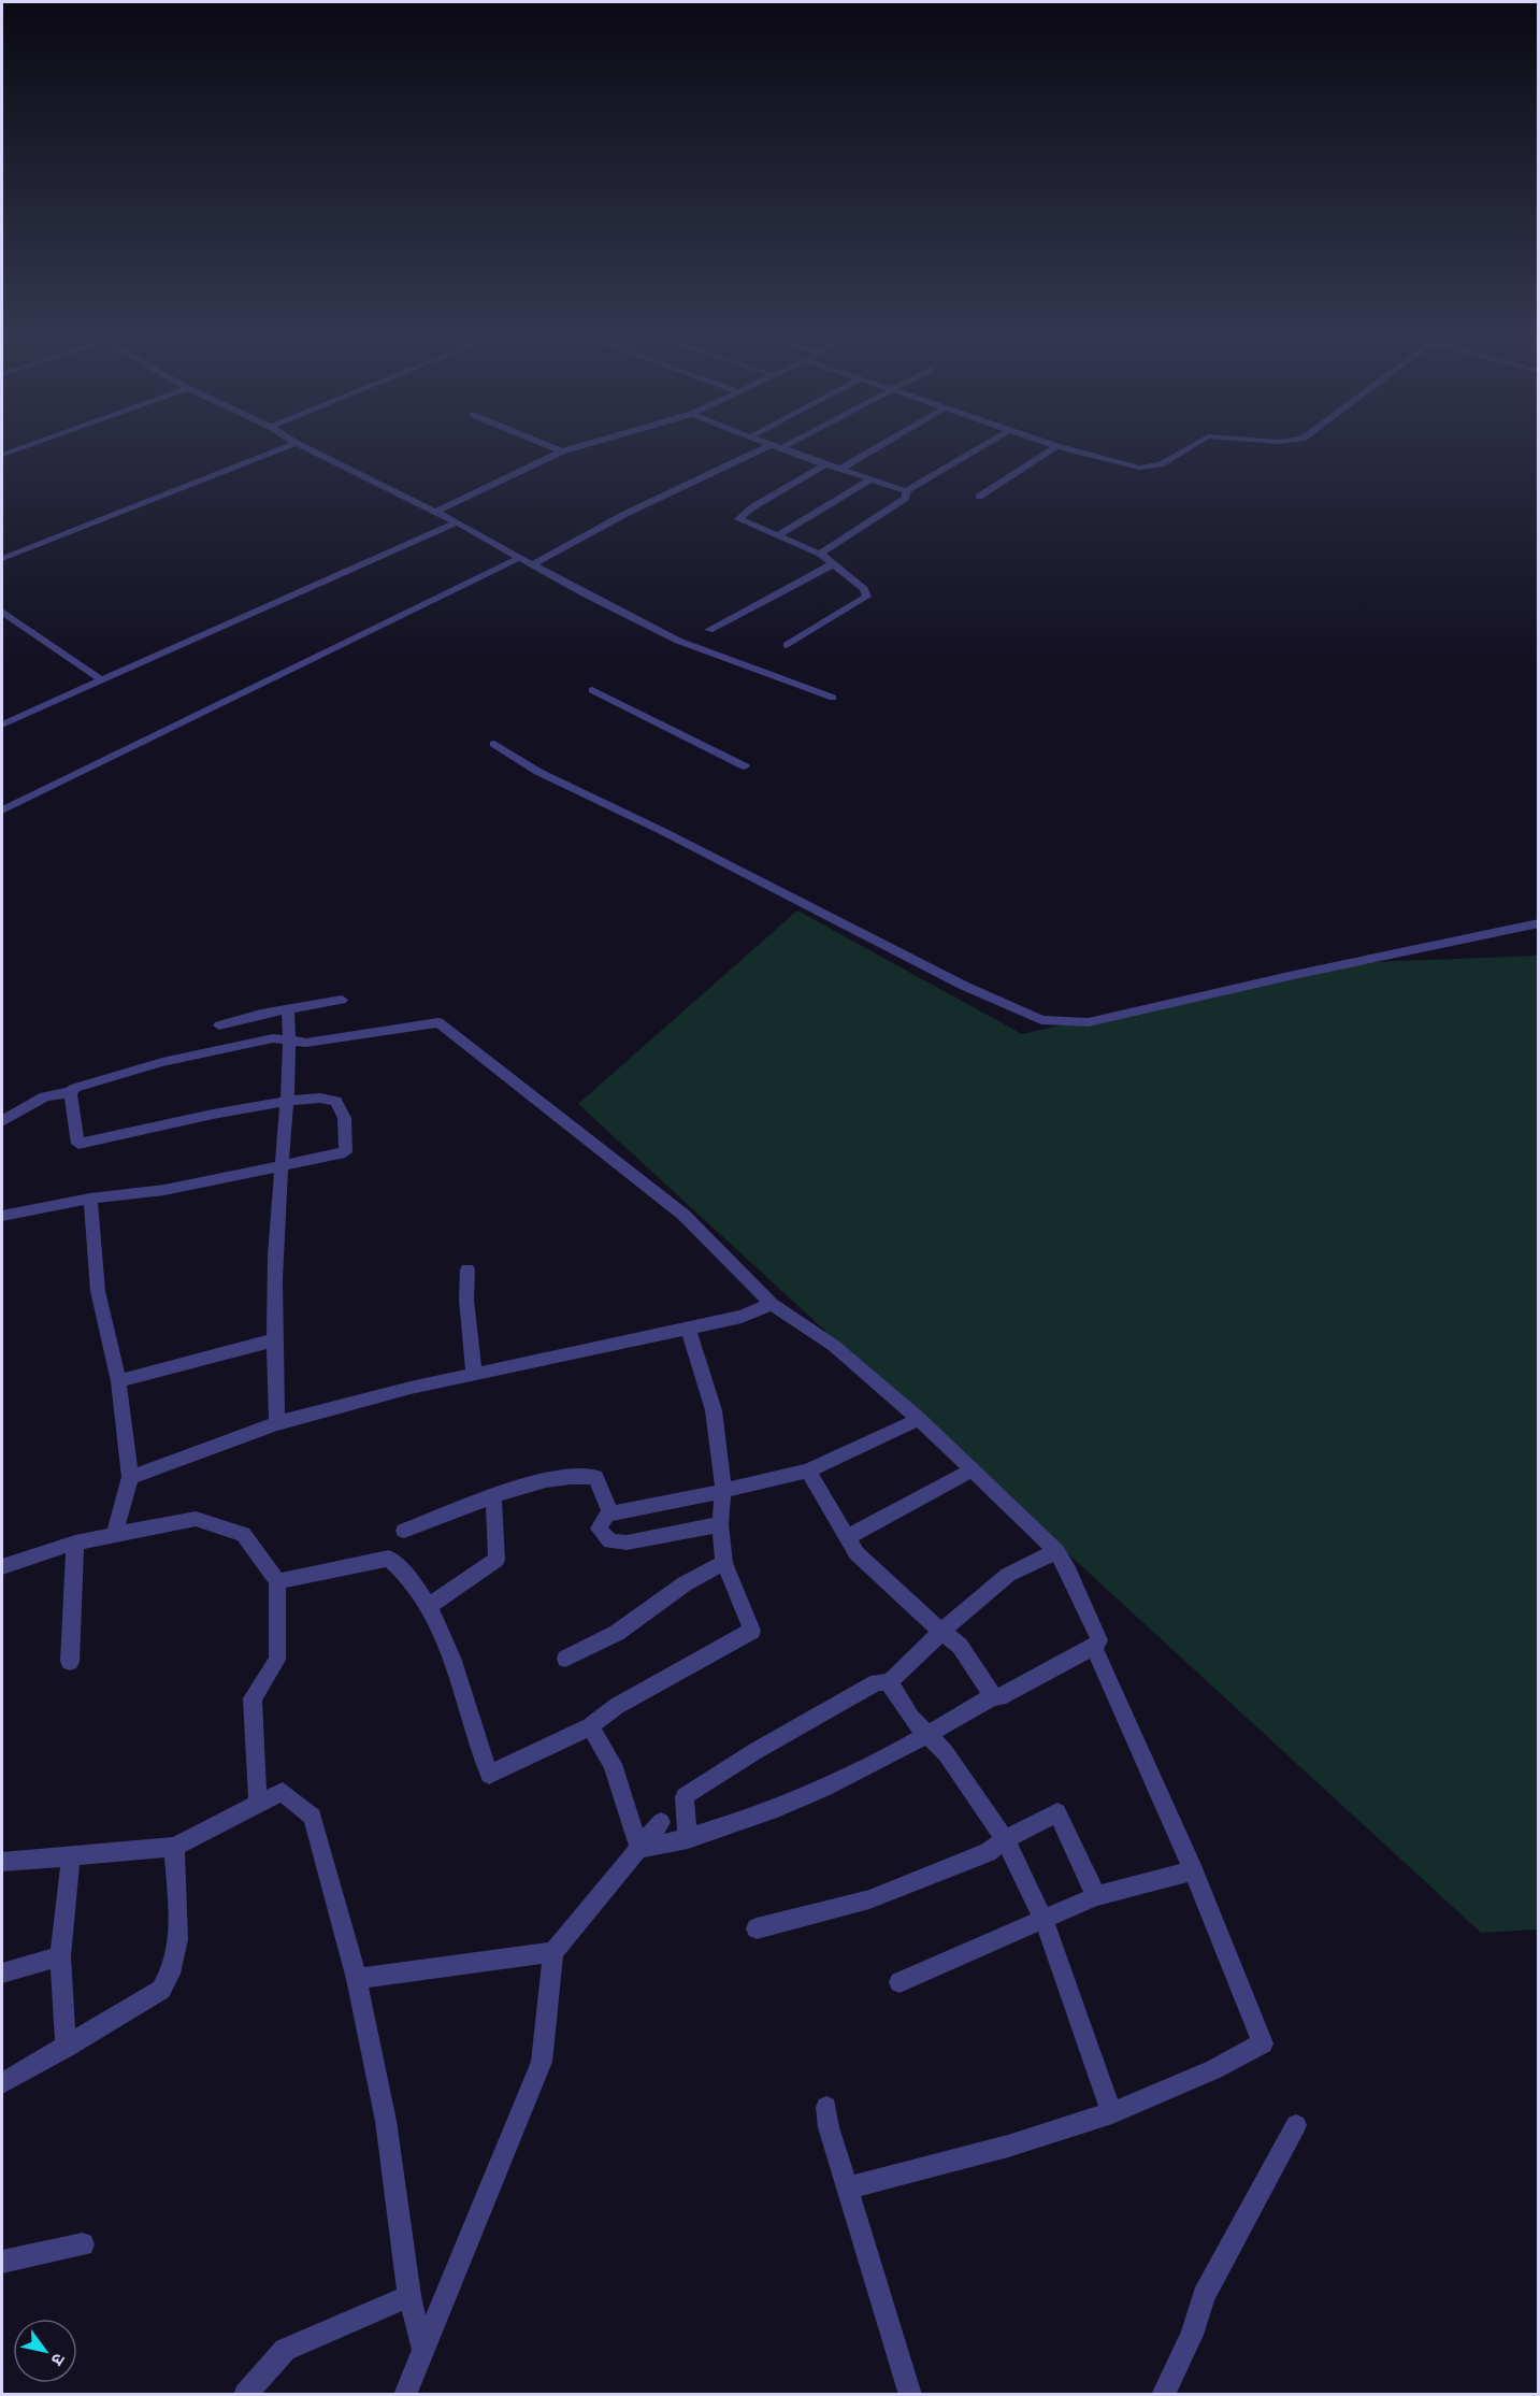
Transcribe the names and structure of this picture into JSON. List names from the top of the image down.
{
  "north": "bottom right"
}
